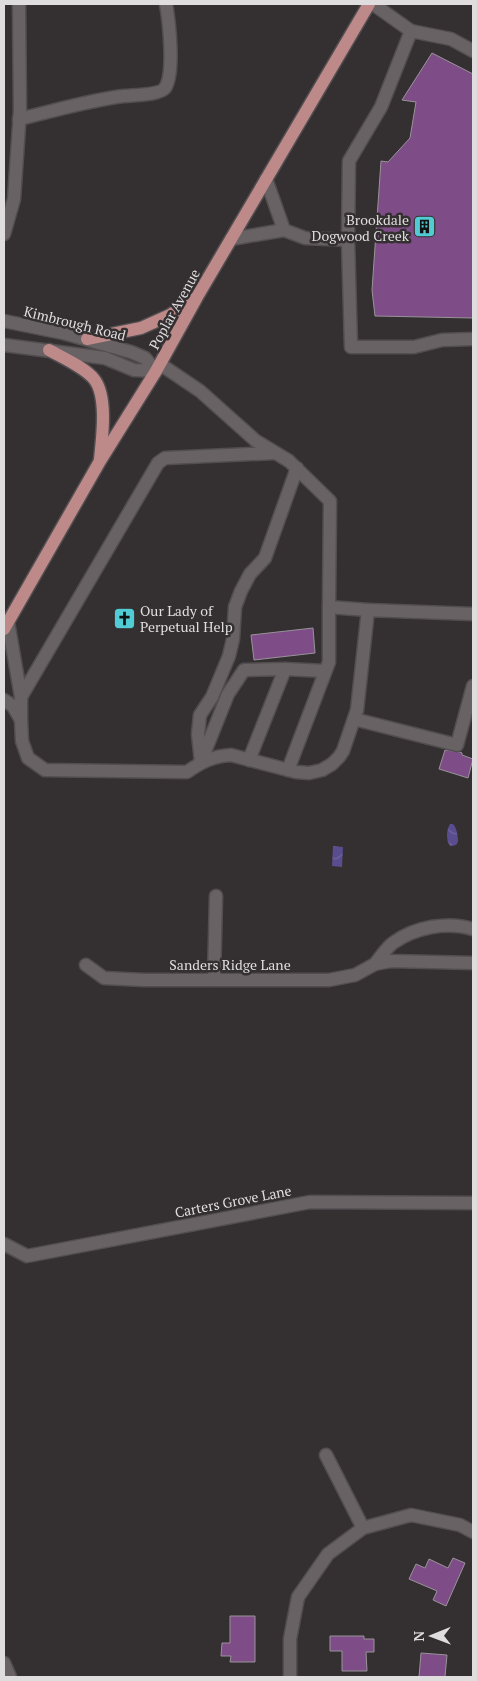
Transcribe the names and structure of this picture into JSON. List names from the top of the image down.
{
  "streets": {
    "main road": ["Poplar Avenue"],
    "street": ["Kimbrough Road", "Sanders Ridge Lane", "Carters Grove Lane"]
  },
  "crossings": [
    ["Poplar Avenue", "Kimbrough Road"]
  ],
  "places": {
    "building": ["Brookdale Dogwood Creek"],
    "church": ["Our Lady of Perpetual Help"]
  },
  "north": "left"
}
